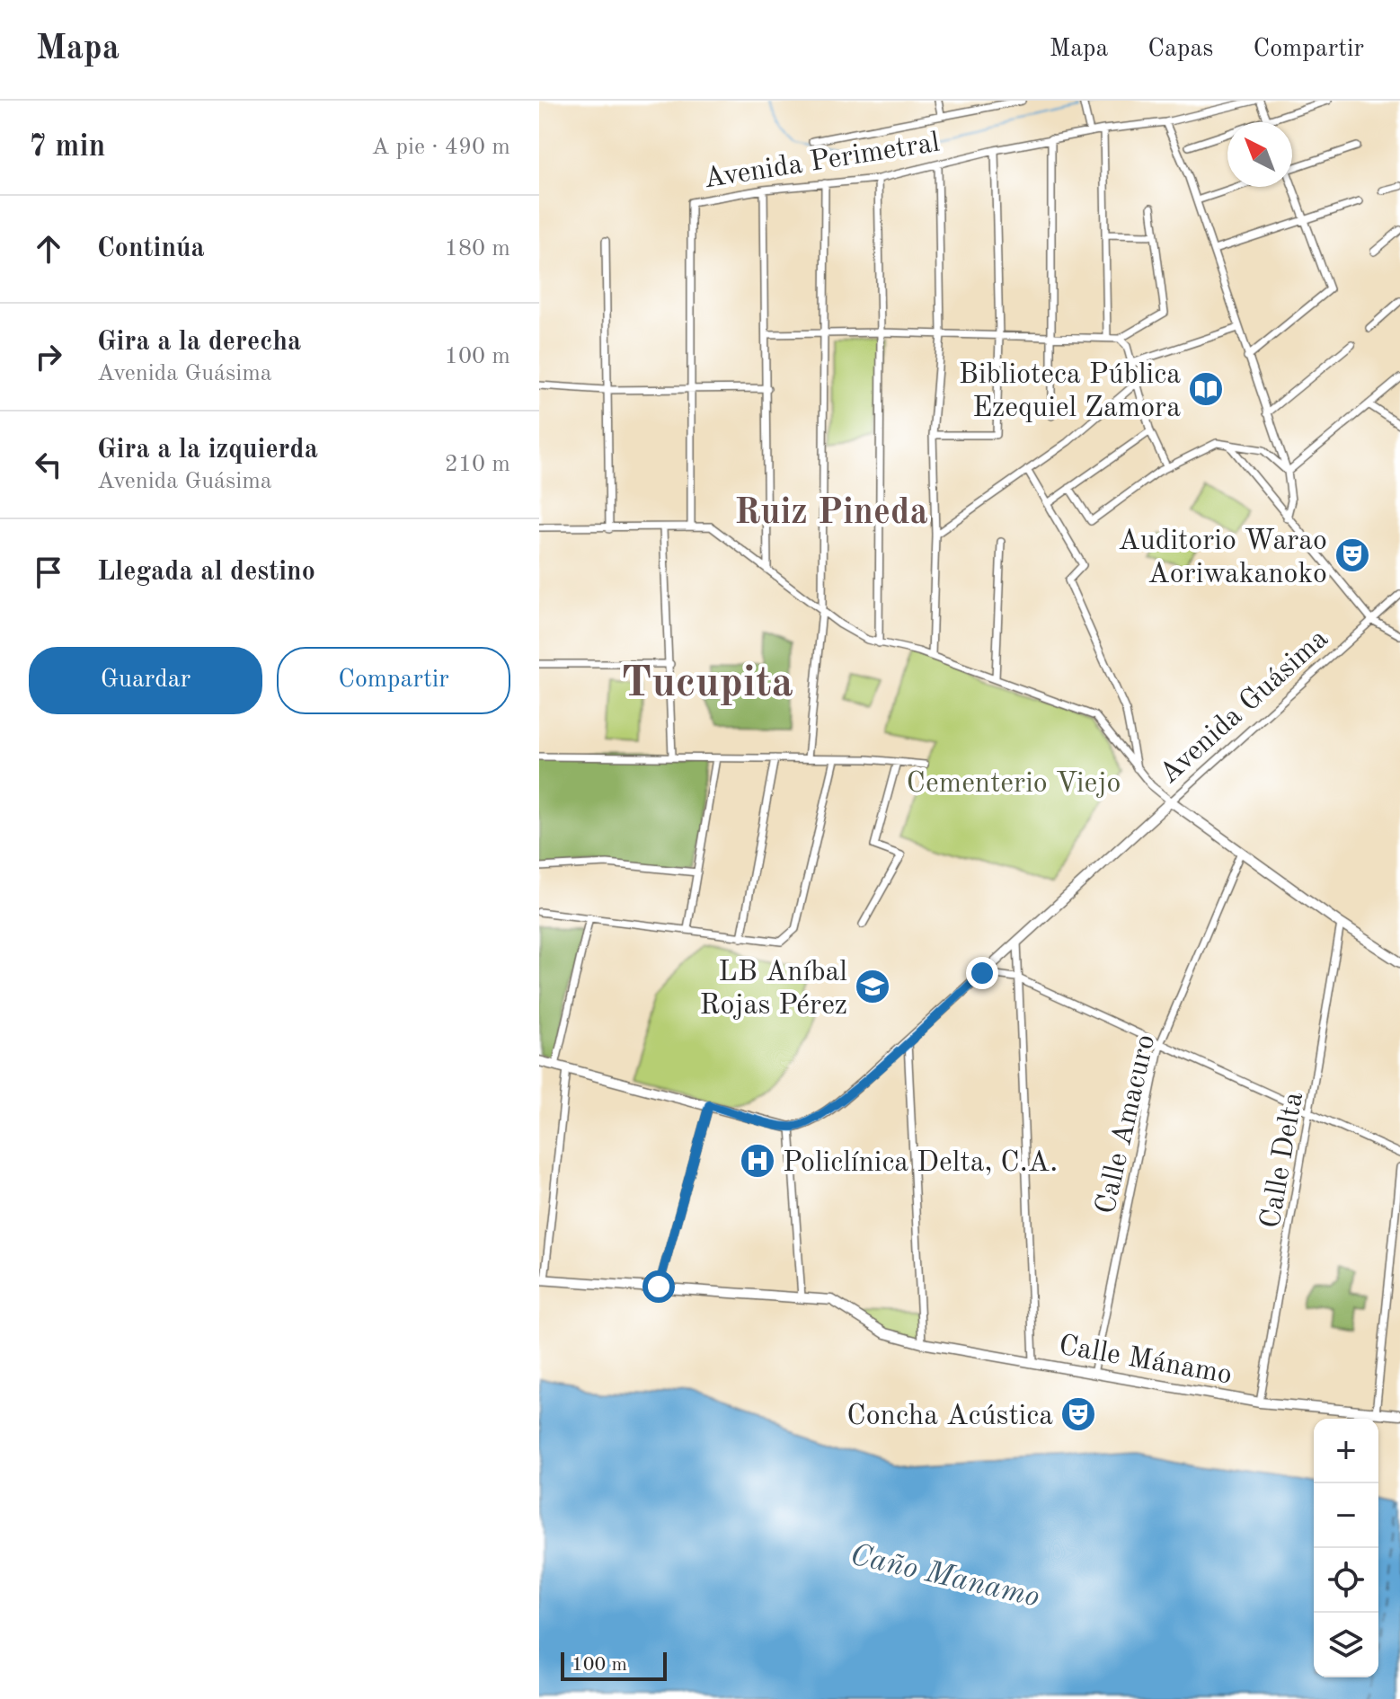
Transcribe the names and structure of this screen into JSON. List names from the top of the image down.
{
  "streets": {
    "main road": ["Avenida Guásima", "Calle Mánamo"],
    "street": ["Avenida Perimetral", "Calle Amacuro", "Calle Delta"]
  },
  "crossings": [
    ["Calle Amacuro", "Calle Mánamo"],
    ["Calle Delta", "Calle Mánamo"]
  ],
  "districts": ["Ruiz Pineda", "Tucupita"],
  "water": ["Caño Manamo"],
  "parks": ["Cementerio Viejo"],
  "places": {
    "library": ["Biblioteca Pública Ezequiel Zamora"],
    "theatre": ["Auditorio Warao Aoriwakanoko", "Concha Acústica"],
    "school or university": ["LB Aníbal Rojas Pérez"],
    "hospital": ["Policlínica Delta, C.A."]
  },
  "scale_bar": "100 m",
  "north": "top left",
  "page": {
    "header": "Mapa",
    "nav": ["Mapa", "Capas", "Compartir"],
    "heading": ["7 min", "A pie · 490 m"],
    "list": [
      ["Continúa", "180 m"],
      ["Gira a la derecha", "Avenida Guásima", "100 m"],
      ["Gira a la izquierda", "Avenida Guásima", "210 m"],
      "Llegada al destino"
    ],
    "buttons": ["Guardar", "Compartir"],
    "map_buttons": ["+", "−"],
    "scale": "100 m"
  }
}
